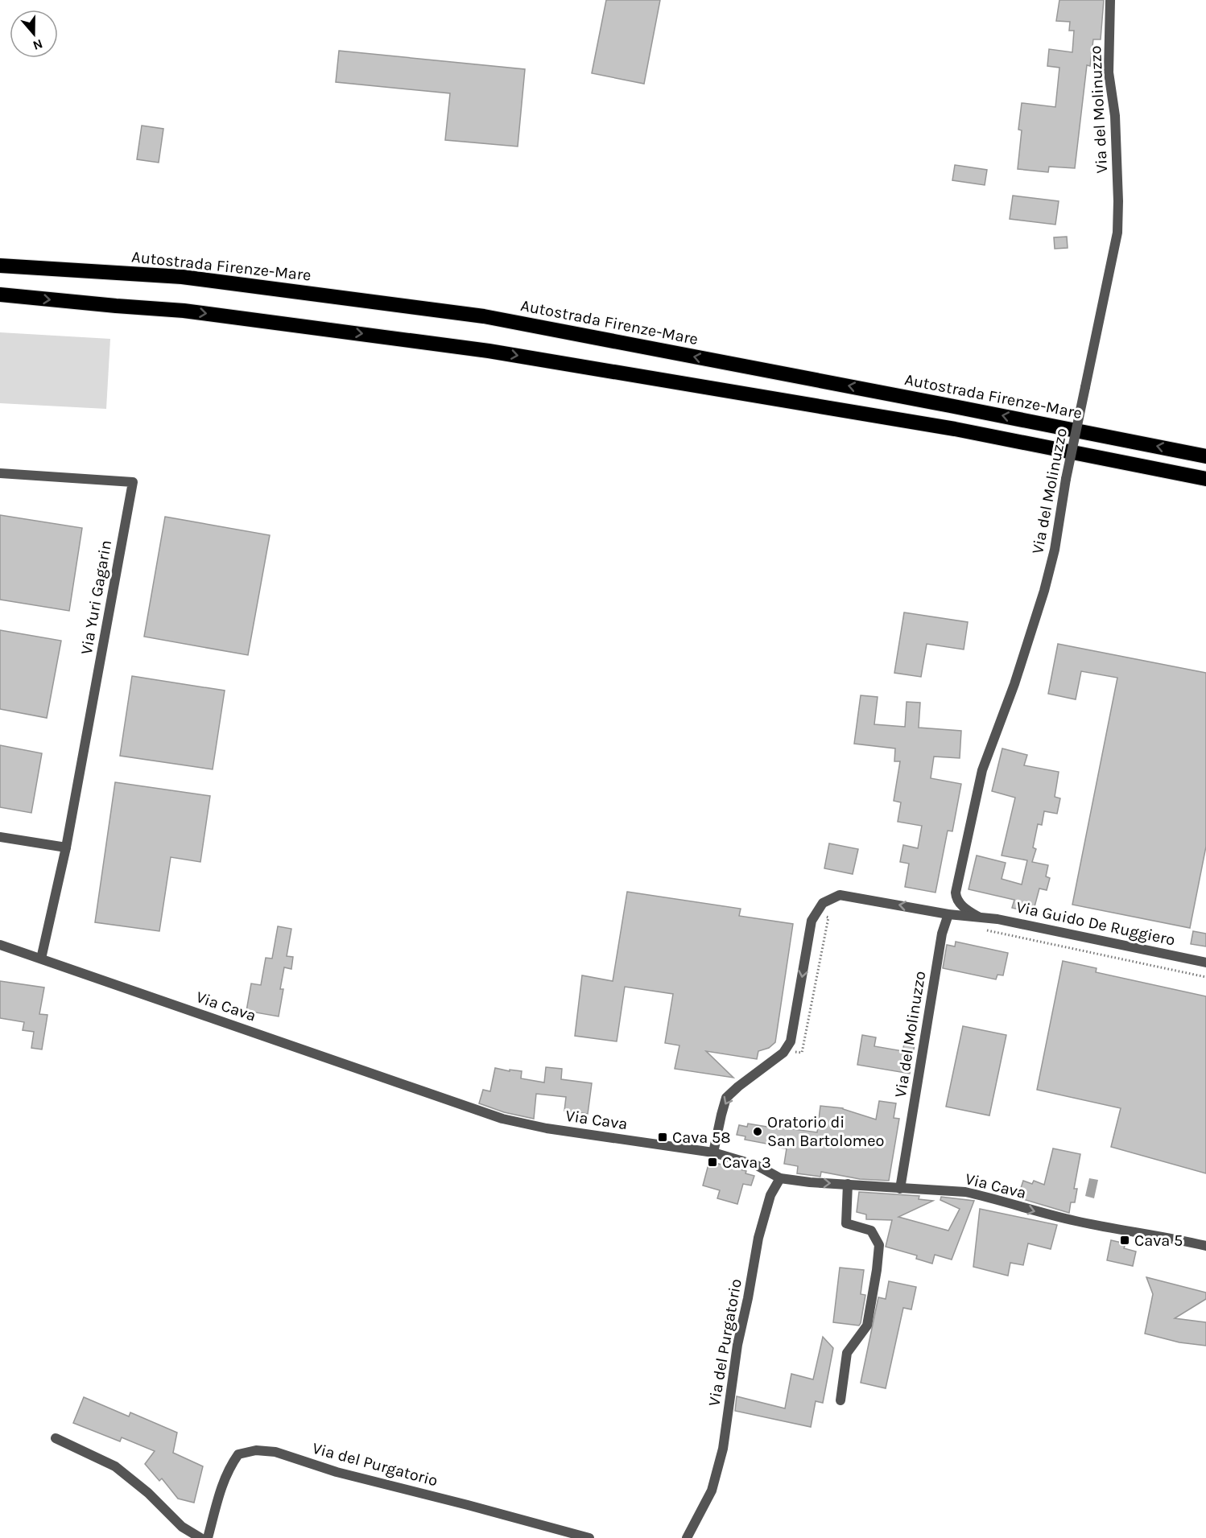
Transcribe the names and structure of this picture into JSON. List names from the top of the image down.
{
  "streets": {
    "highway": ["Autostrada Firenze-Mare"],
    "street": [
      "Via del Molinuzzo",
      "Via Yuri Gagarin",
      "Via Guido De Ruggiero",
      "Via Cava",
      "Via del Purgatorio"
    ]
  },
  "crossings": [
    ["Via del Molinuzzo", "Via Guido De Ruggiero"],
    ["Via del Molinuzzo", "Via Cava"],
    ["Via Yuri Gagarin", "Via Cava"],
    ["Via Guido De Ruggiero", "Via Cava"],
    ["Via Cava", "Via del Purgatorio"]
  ],
  "one_way": ["Via Guido De Ruggiero"],
  "places": {
    "other": ["Oratorio di San Bartolomeo"],
    "transit": ["Cava 58", "Cava 3", "Cava 5"]
  },
  "north": "bottom"
}
